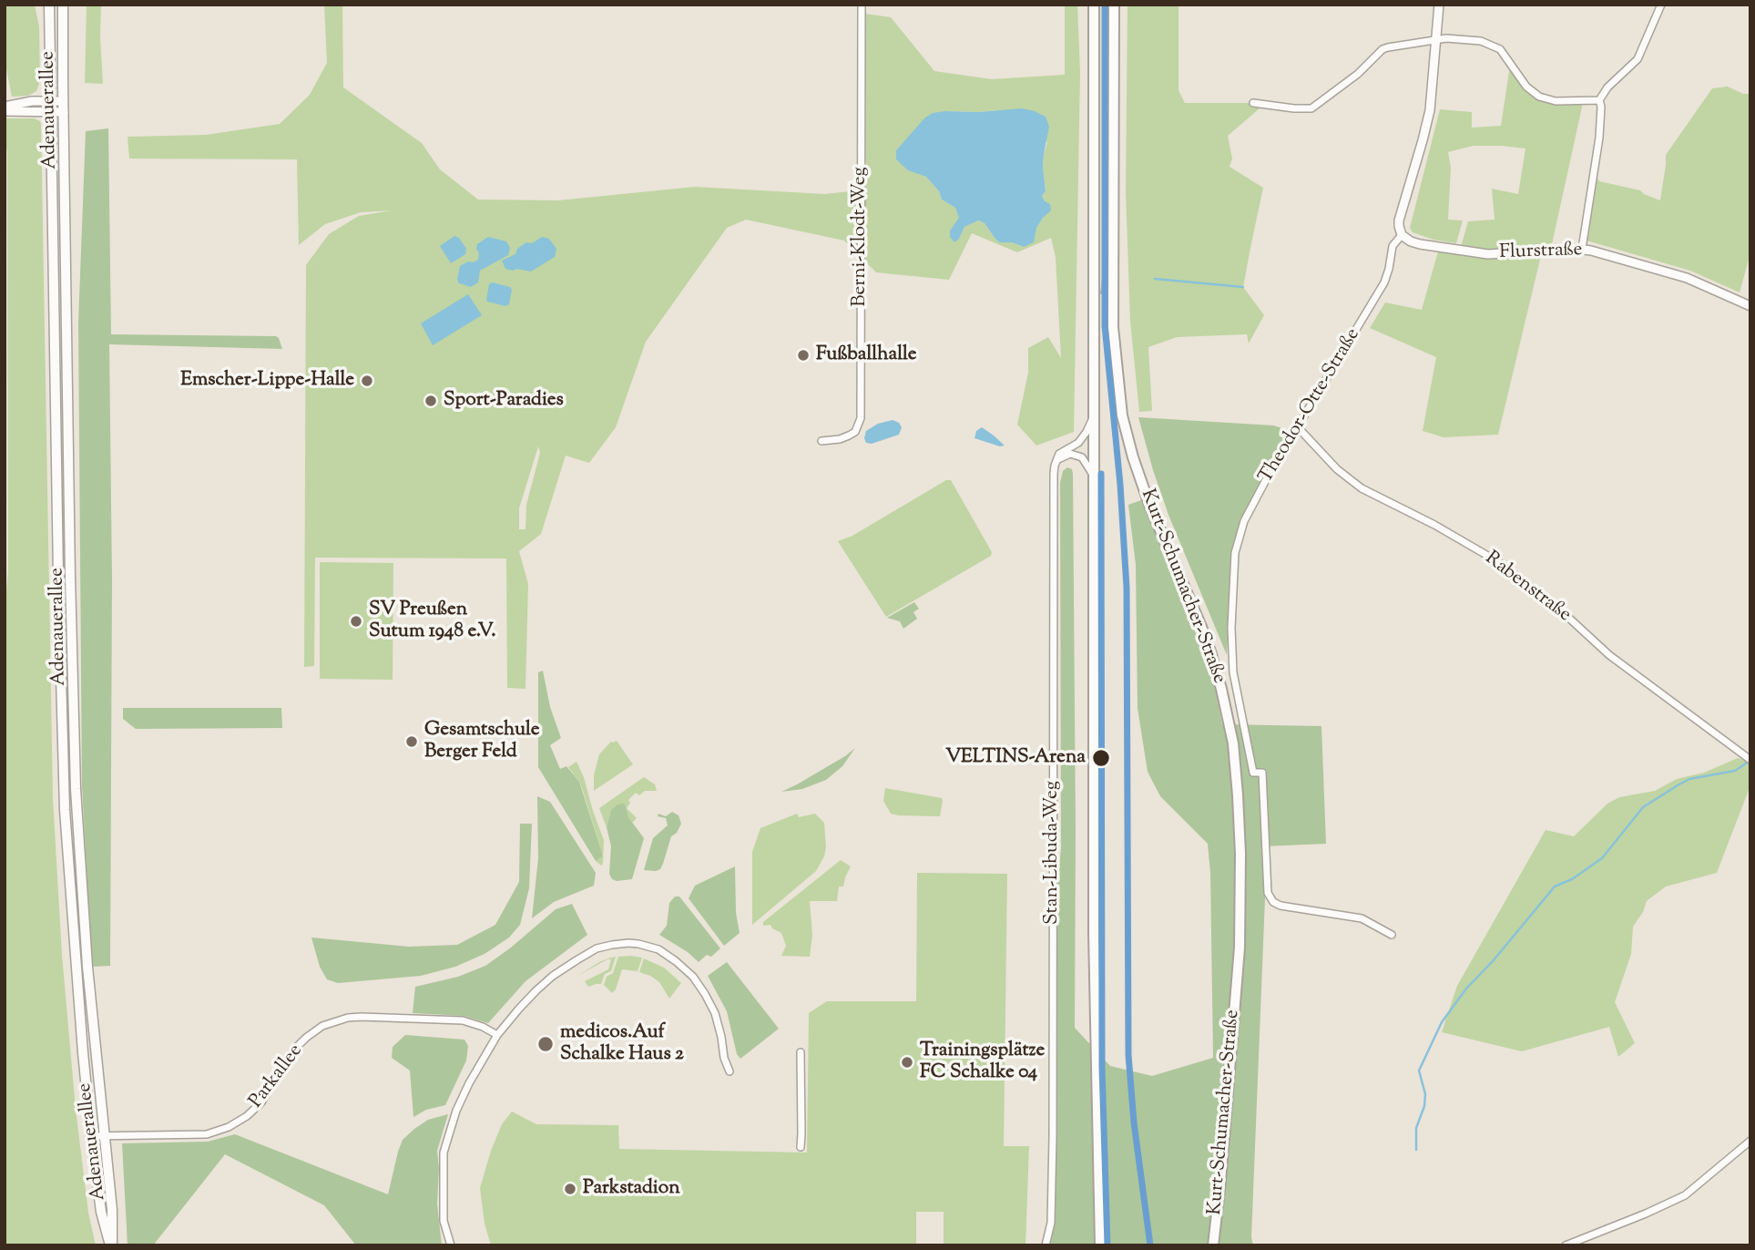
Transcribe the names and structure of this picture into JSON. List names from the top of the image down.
{
  "streets": {
    "main road": ["Adenauerallee", "Kurt-Schumacher-Straße"],
    "street": [
      "Berni-Klodt-Weg",
      "Flurstraße",
      "Theodor-Otte-Straße",
      "Rabenstraße",
      "Stan-Libuda-Weg",
      "Parkallee"
    ]
  },
  "crossings": [
    ["Adenauerallee", "Parkallee"],
    ["Flurstraße", "Theodor-Otte-Straße"],
    ["Theodor-Otte-Straße", "Rabenstraße"]
  ],
  "places": [
    "Fußballhalle",
    "Emscher-Lippe-Halle",
    "Sport-Paradies",
    "SV Preußen Sutum 1948 e.V.",
    "Gesamtschule Berger Feld",
    "VELTINS-Arena",
    "medicos.Auf Schalke Haus 2",
    "Trainingsplätze FC Schalke 04",
    "Parkstadion"
  ]
}
